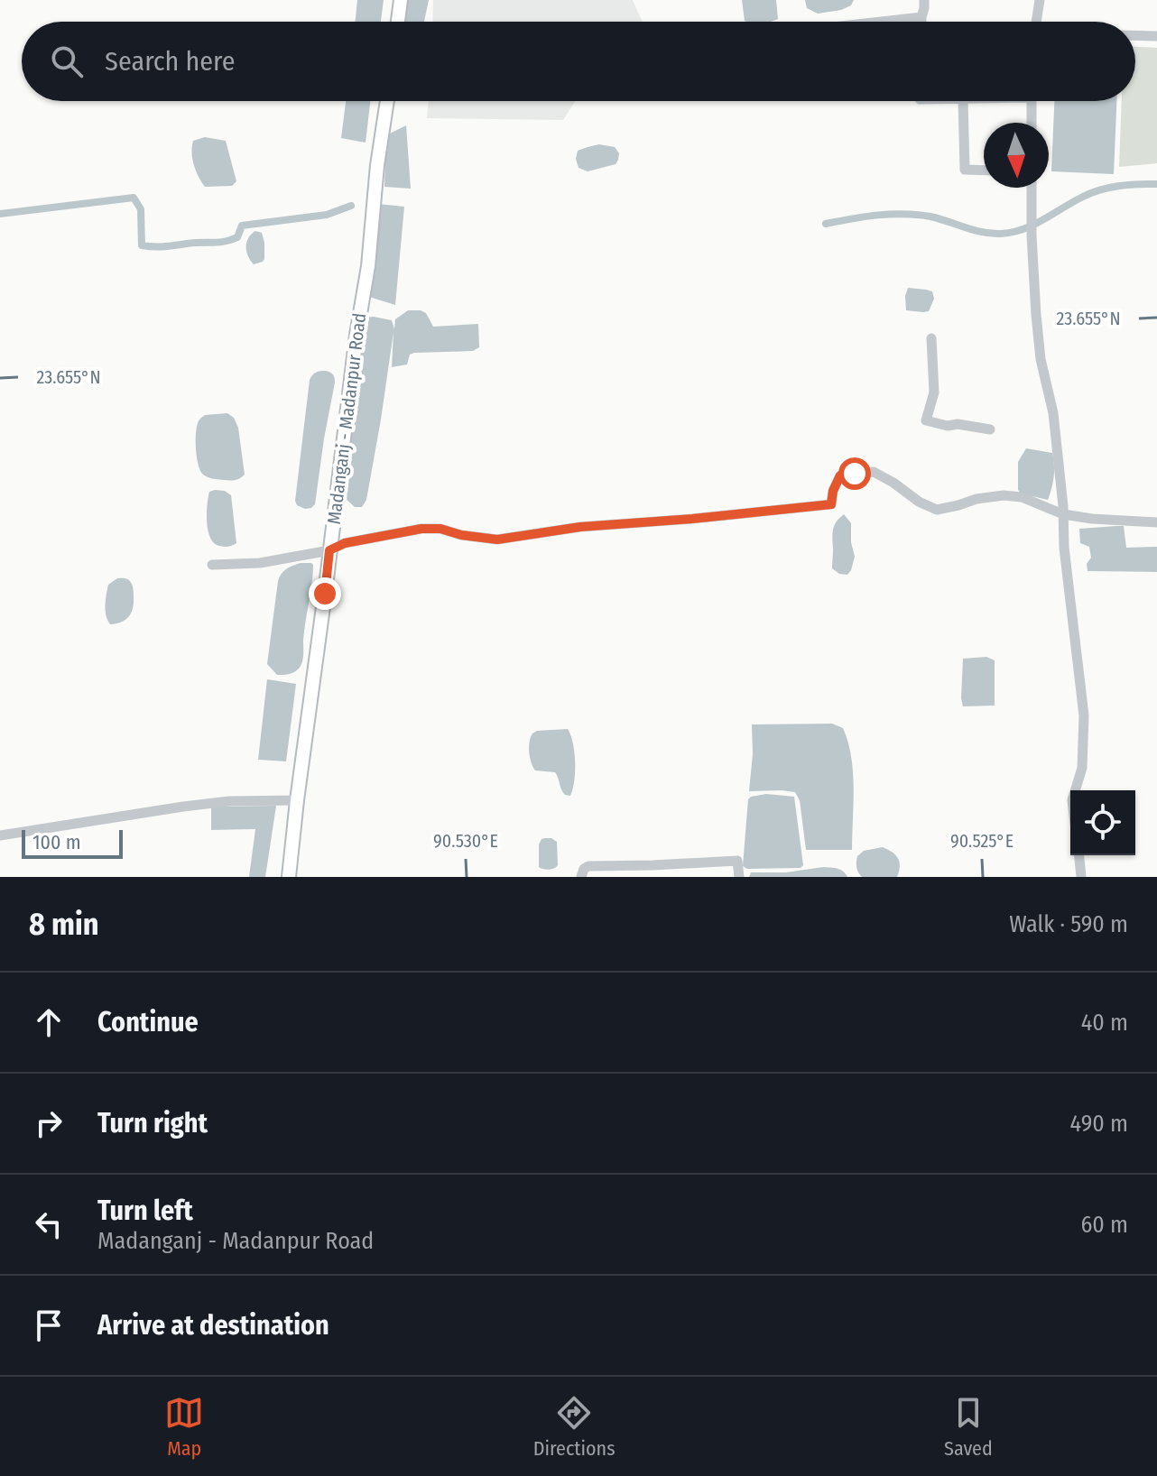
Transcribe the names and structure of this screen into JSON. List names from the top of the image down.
{
  "streets": {
    "main road": ["Madanganj - Madanpur Road"]
  },
  "scale_bar": "100 m",
  "north": "bottom",
  "page": {
    "search": "Search here",
    "scale": "100 m",
    "heading": ["8 min", "Walk · 590 m"],
    "list": [
      ["Continue", "40 m"],
      ["Turn right", "490 m"],
      ["Turn left", "Madanganj - Madanpur Road", "60 m"],
      "Arrive at destination"
    ],
    "nav": ["Map", "Directions", "Saved"]
  },
  "coordinates": ["23.655°N", "90.530°E", "90.525°E"]
}
